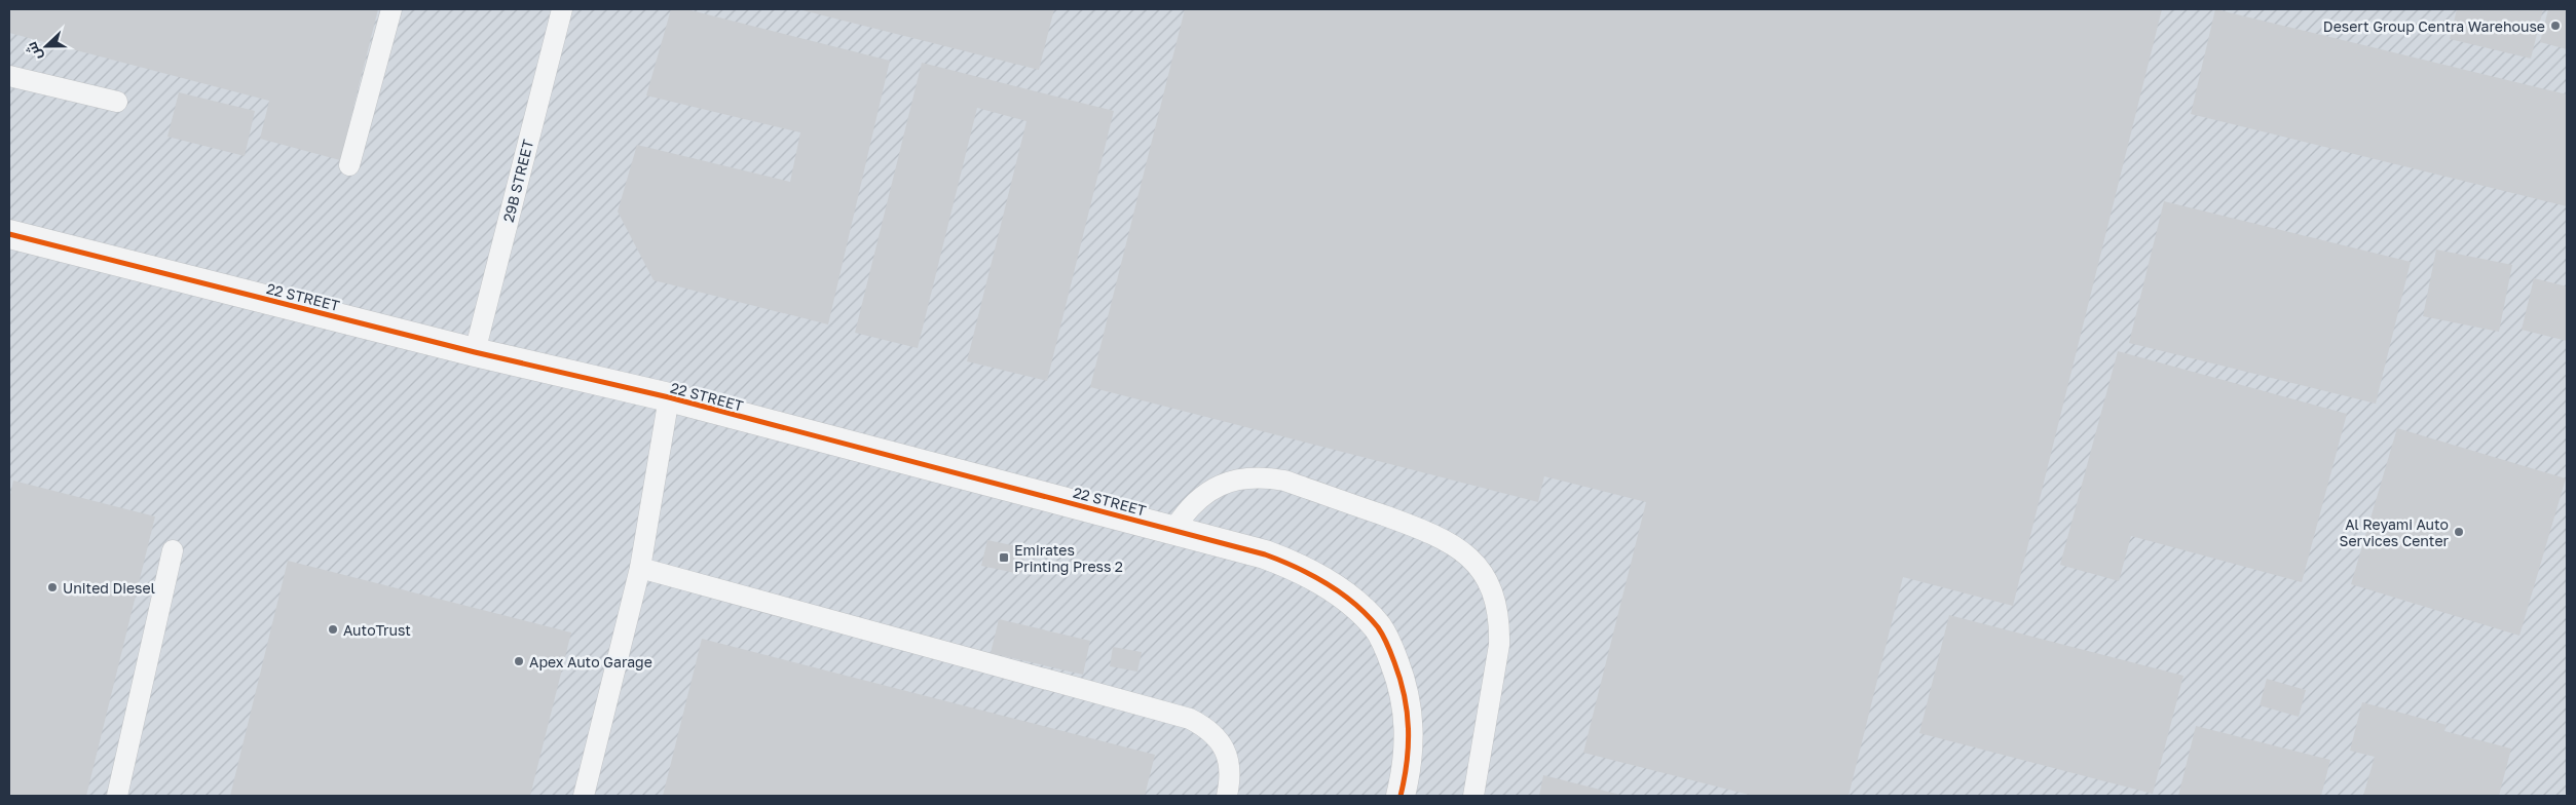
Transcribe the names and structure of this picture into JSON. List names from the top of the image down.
{
  "streets": {
    "street": ["22 STREET"],
    "lane": ["29B STREET"]
  },
  "crossings": [
    ["29B STREET", "22 STREET"]
  ],
  "places": {
    "other": [
      "Desert Group Centra Warehouse",
      "Al Reyami Auto Services Center",
      "United Diesel",
      "AutoTrust",
      "Apex Auto Garage"
    ],
    "transit": ["Emirates Printing Press 2"]
  },
  "north": "left"
}
